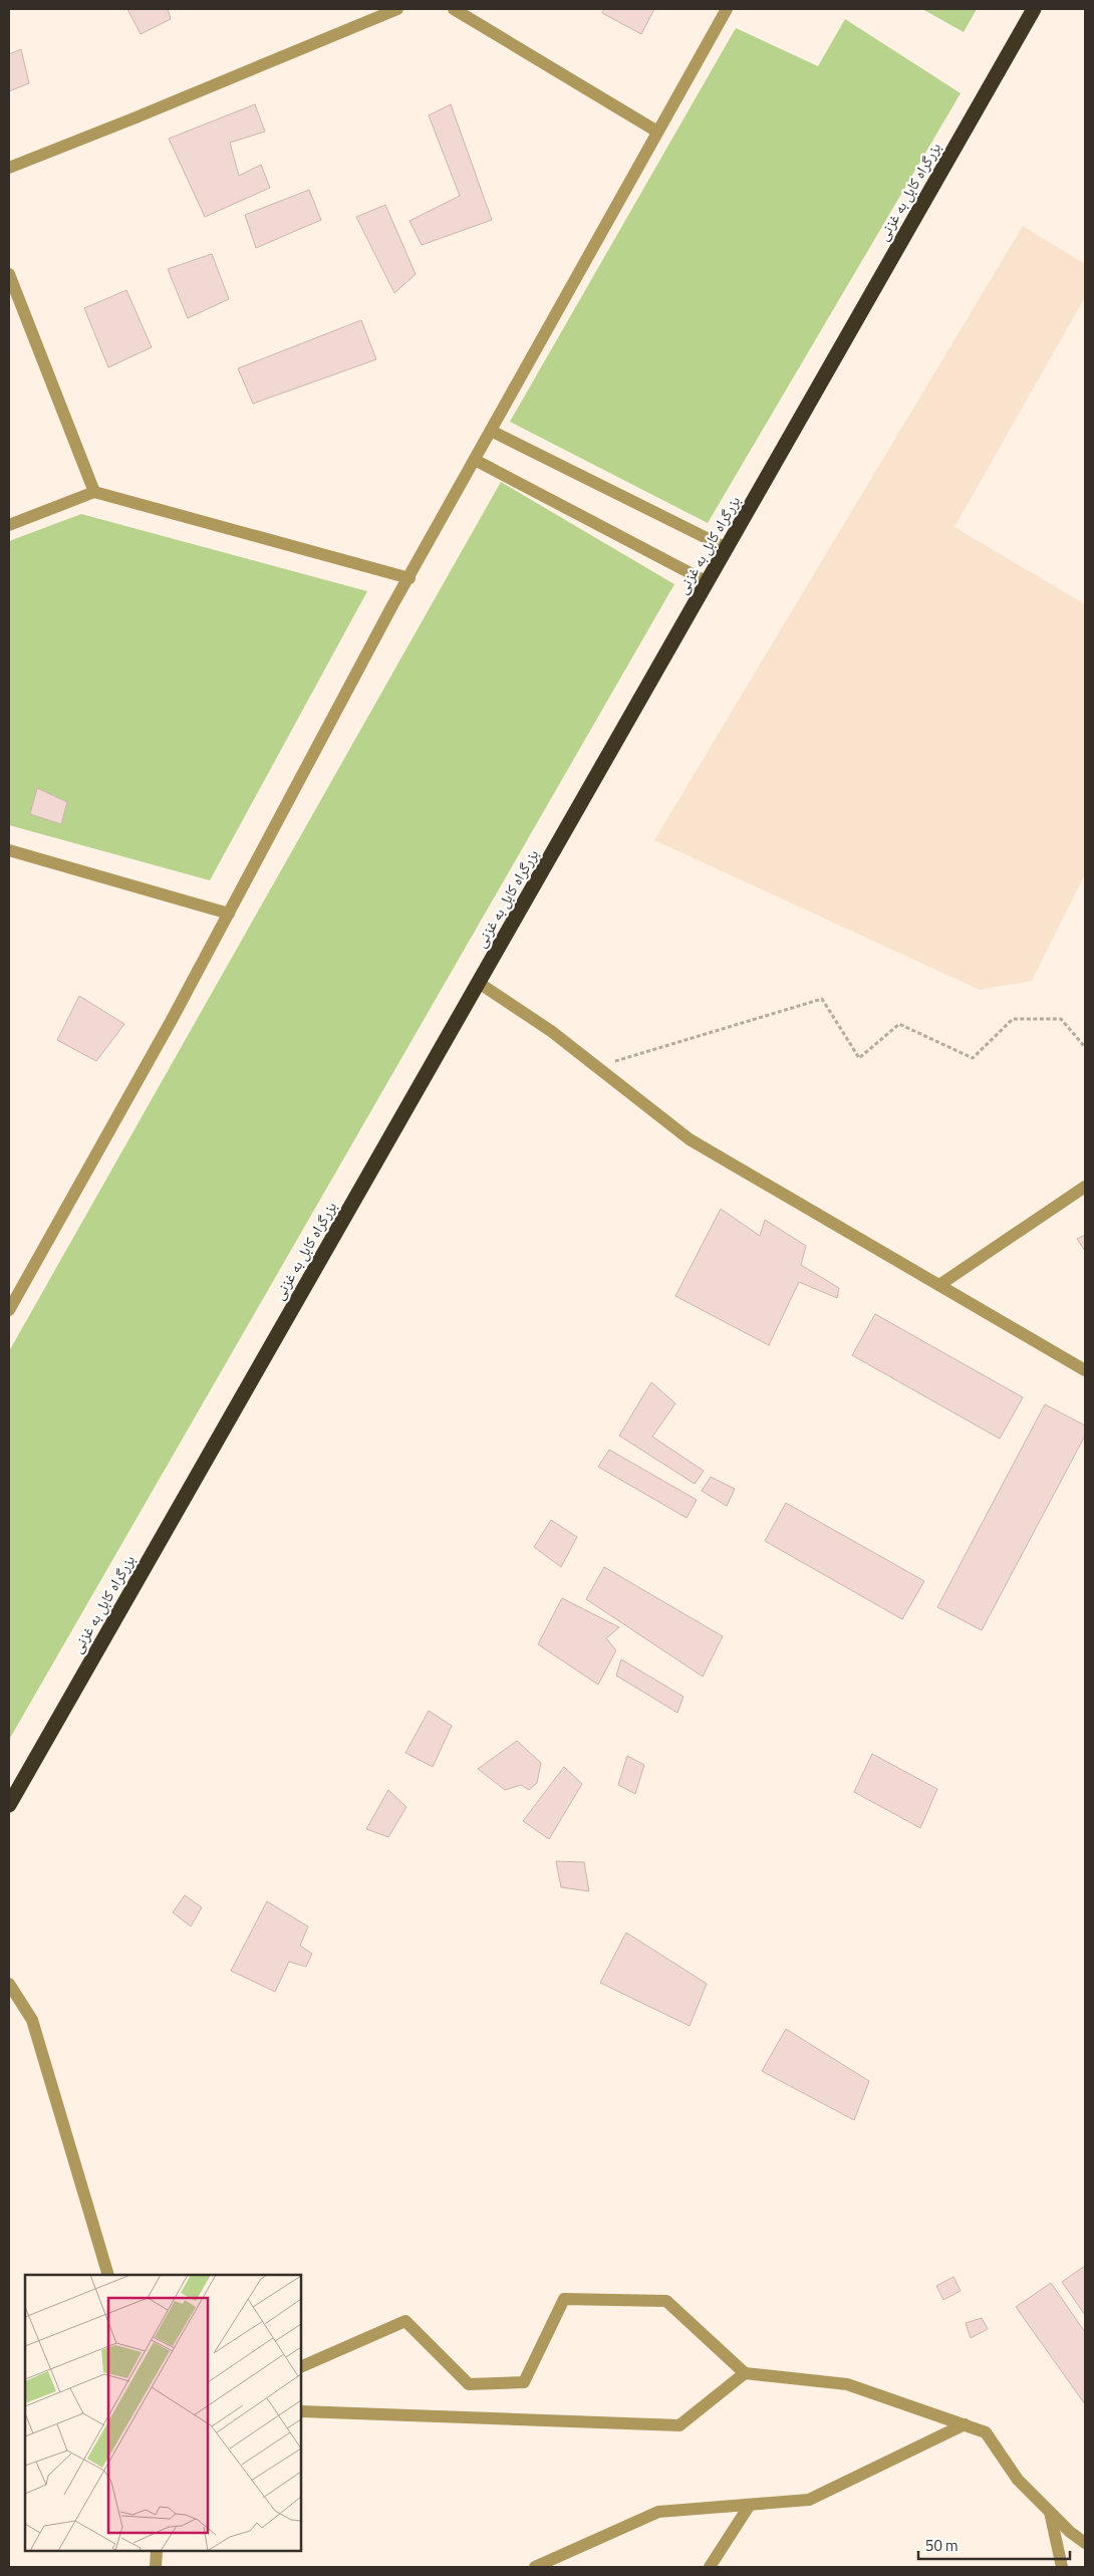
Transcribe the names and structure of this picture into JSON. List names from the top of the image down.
{
  "streets": {
    "highway": ["بزرگراه کابل به غزنی"]
  },
  "scale_bar": "50 m"
}
